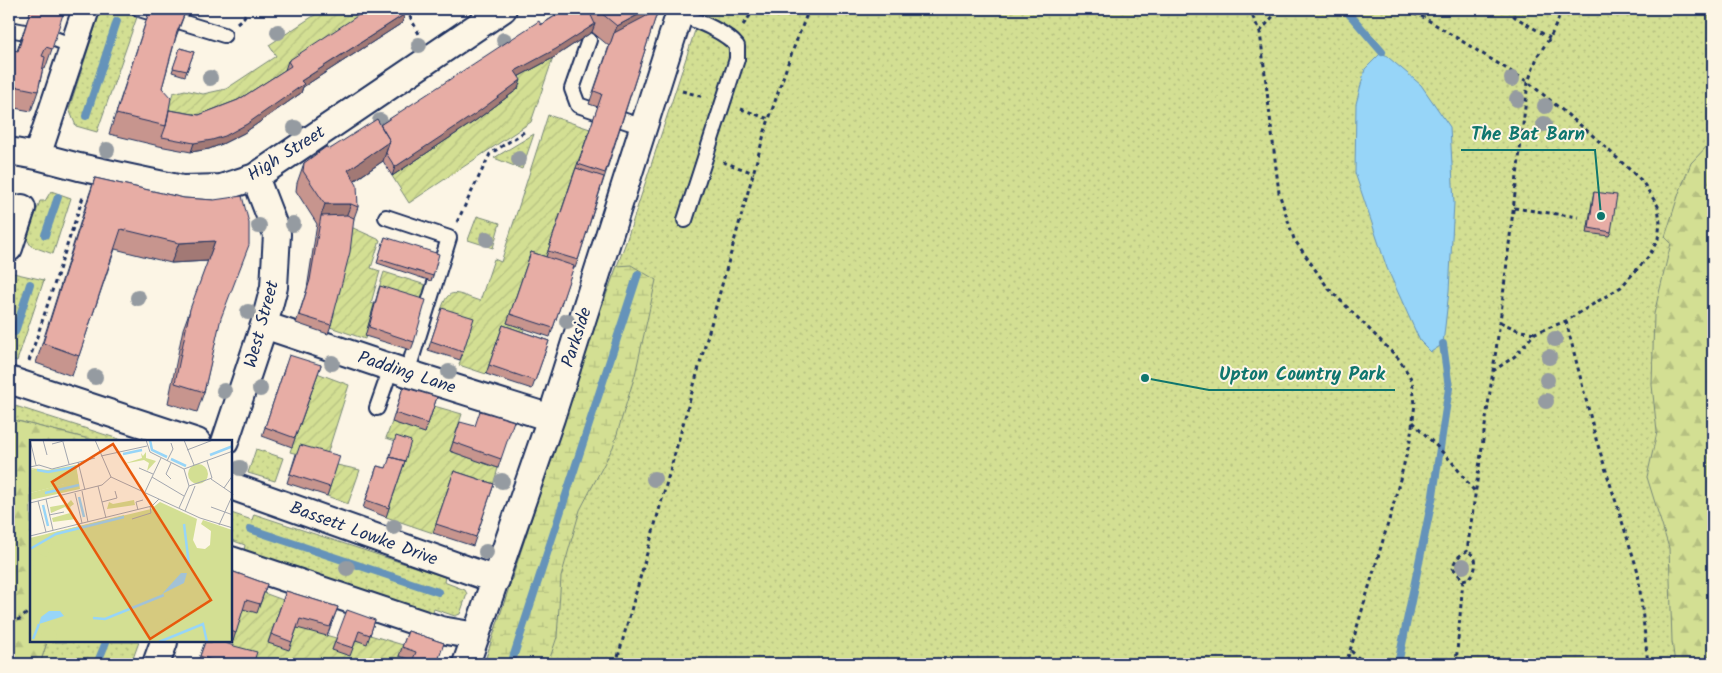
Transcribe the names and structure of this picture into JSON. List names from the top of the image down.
{
  "streets": {
    "street": [
      "High Street",
      "West Street",
      "Parkside",
      "Padding Lane",
      "Bassett Lowke Drive"
    ]
  },
  "crossings": [
    ["High Street", "West Street"],
    ["West Street", "Padding Lane"],
    ["Parkside", "Padding Lane"],
    ["Parkside", "Bassett Lowke Drive"]
  ],
  "places": ["The Bat Barn", "Upton Country Park"]
}
